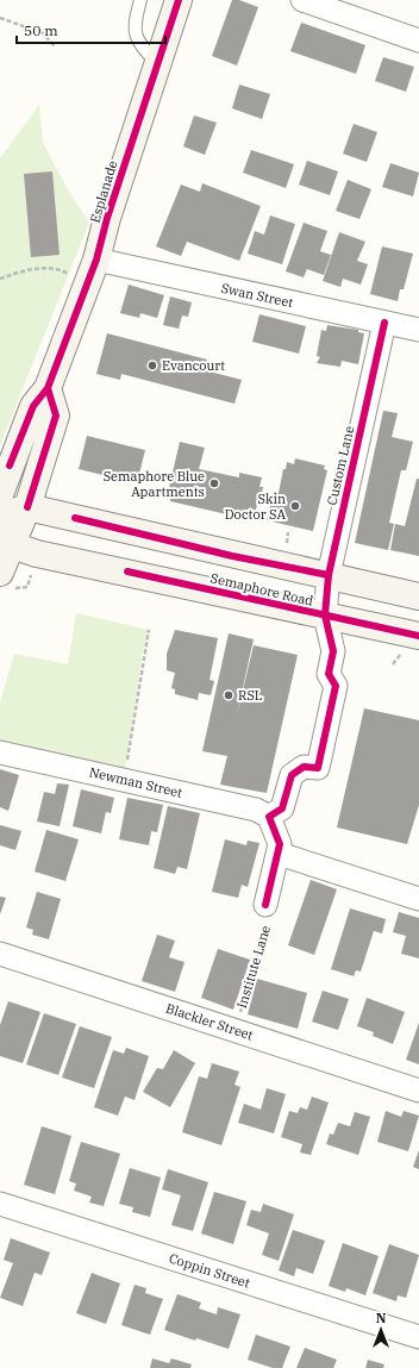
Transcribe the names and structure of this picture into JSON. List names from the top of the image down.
{
  "streets": {
    "main road": ["Esplanade", "Semaphore Road"],
    "street": [
      "Swan Street",
      "Custom Lane",
      "Newman Street",
      "Institute Lane",
      "Blackler Street",
      "Coppin Street"
    ]
  },
  "crossings": [
    ["Esplanade", "Swan Street"],
    ["Swan Street", "Custom Lane"],
    ["Custom Lane", "Semaphore Road"],
    ["Newman Street", "Institute Lane"]
  ],
  "places": [
    "Evancourt",
    "Semaphore Blue Apartments",
    "Skin Doctor SA",
    "RSL"
  ],
  "scale_bar": "50 m",
  "north": "top"
}
